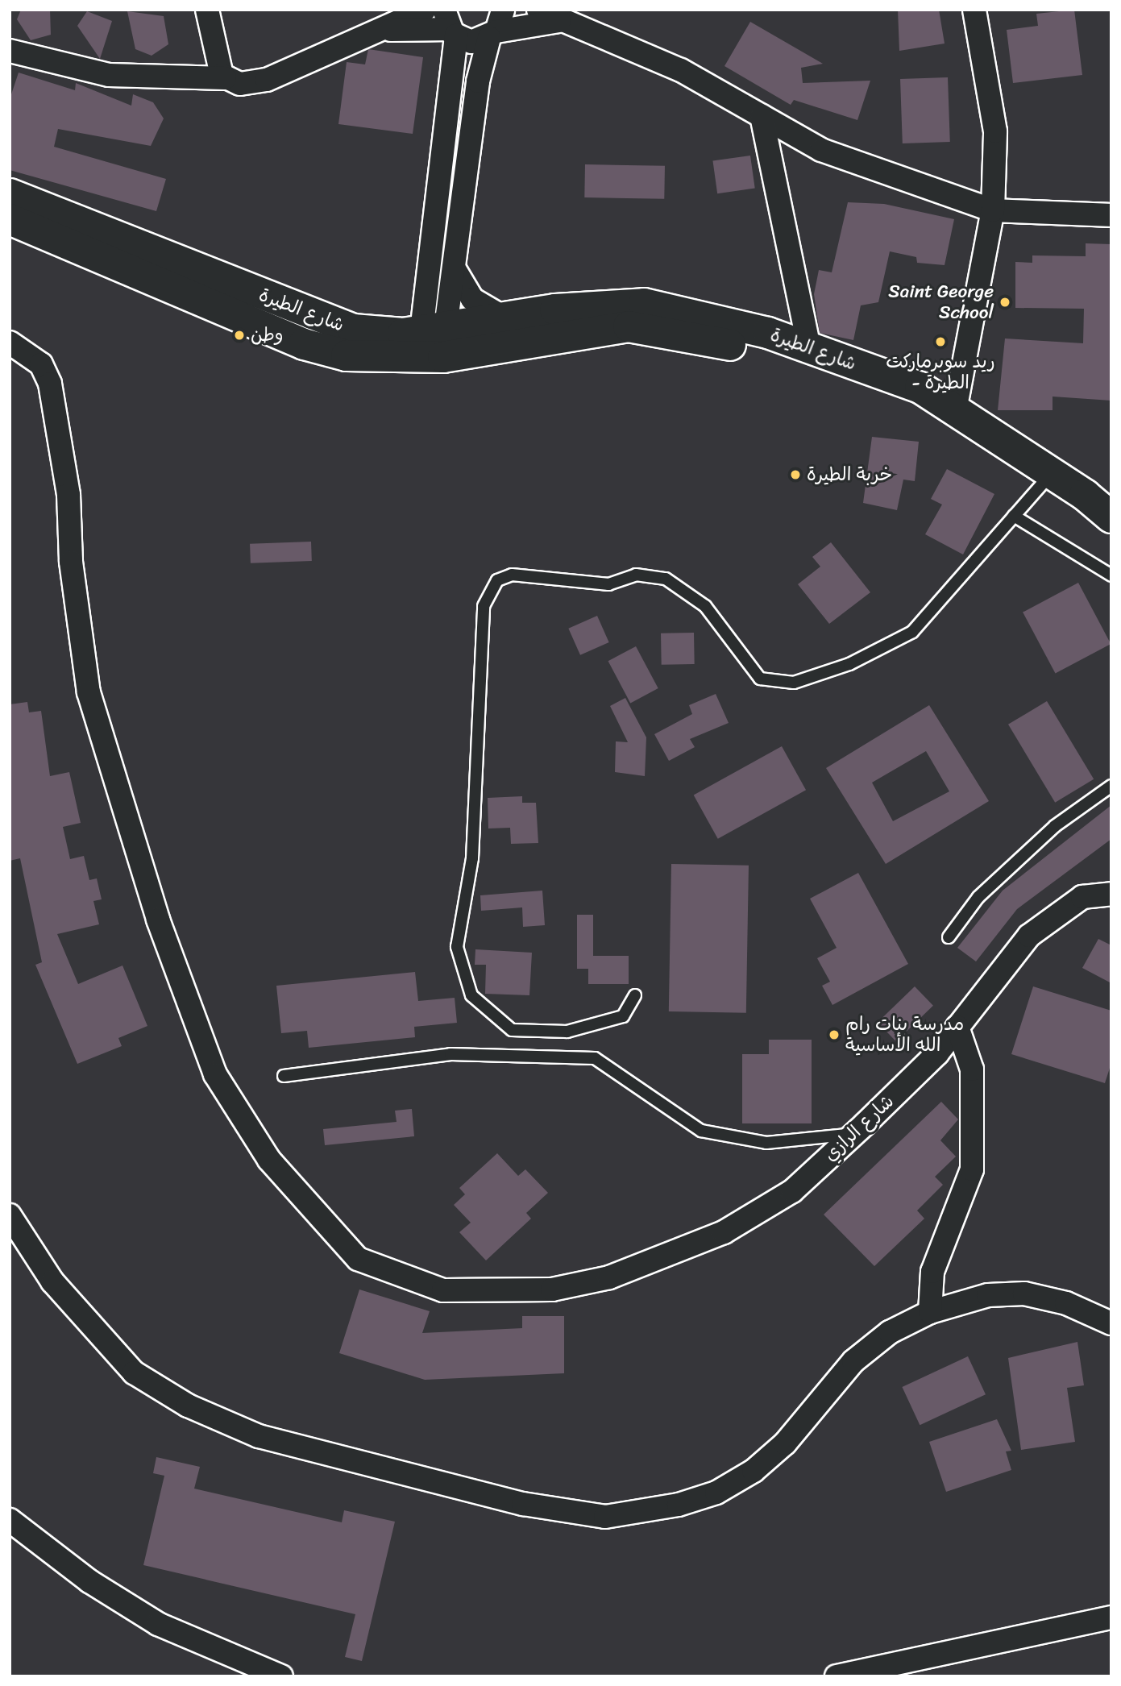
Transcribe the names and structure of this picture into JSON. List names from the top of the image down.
{
  "streets": {
    "main road": ["شارع الطيرة"],
    "street": ["شارع الرازي"]
  },
  "places": [
    "Saint George School",
    "وطن",
    "ريد سوبرماركت - الطيرة",
    "خربة الطيرة",
    "مدرسة بنات رام الله الأساسية"
  ]
}
